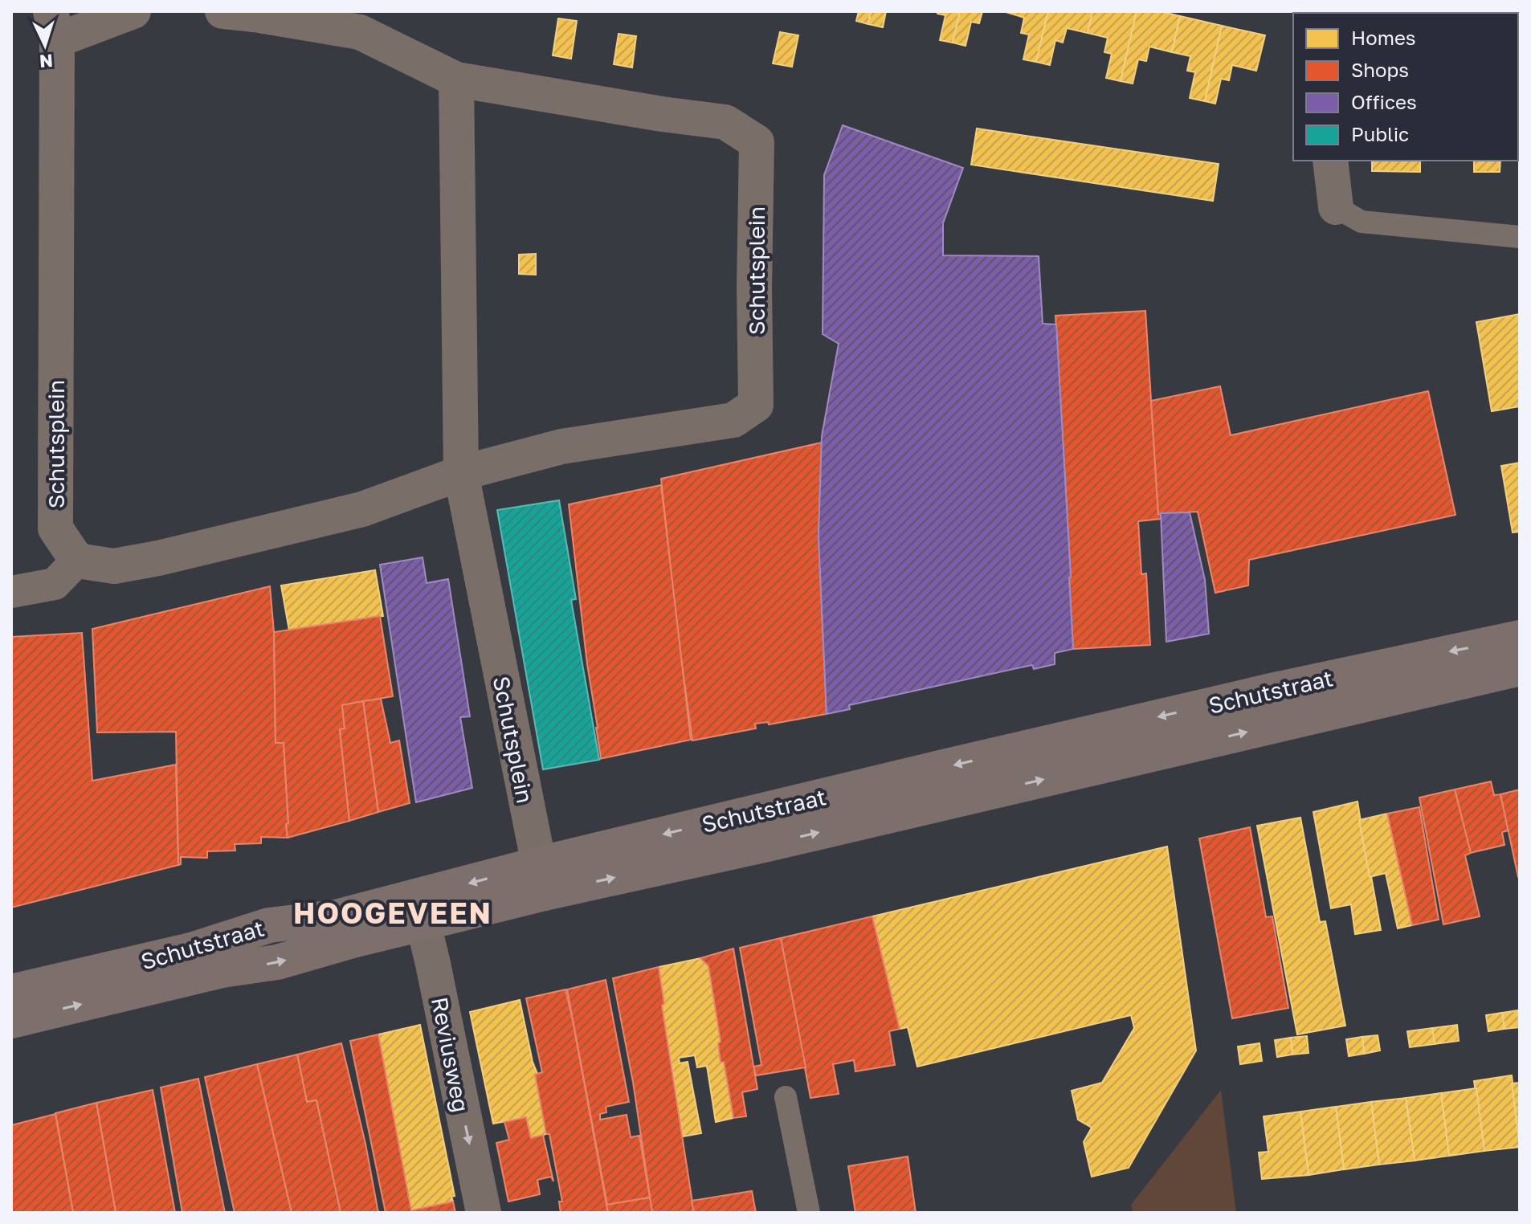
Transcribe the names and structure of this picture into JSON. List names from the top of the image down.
{
  "streets": {
    "main road": ["Schutstraat"],
    "street": ["Schutsplein", "Reviusweg"]
  },
  "crossings": [
    ["Schutsplein", "Schutstraat"],
    ["Schutstraat", "Reviusweg"]
  ],
  "one_way": ["Reviusweg"],
  "districts": ["HOOGEVEEN"],
  "legend": [
    "Homes",
    "Shops",
    "Offices",
    "Public"
  ],
  "north": "bottom"
}
